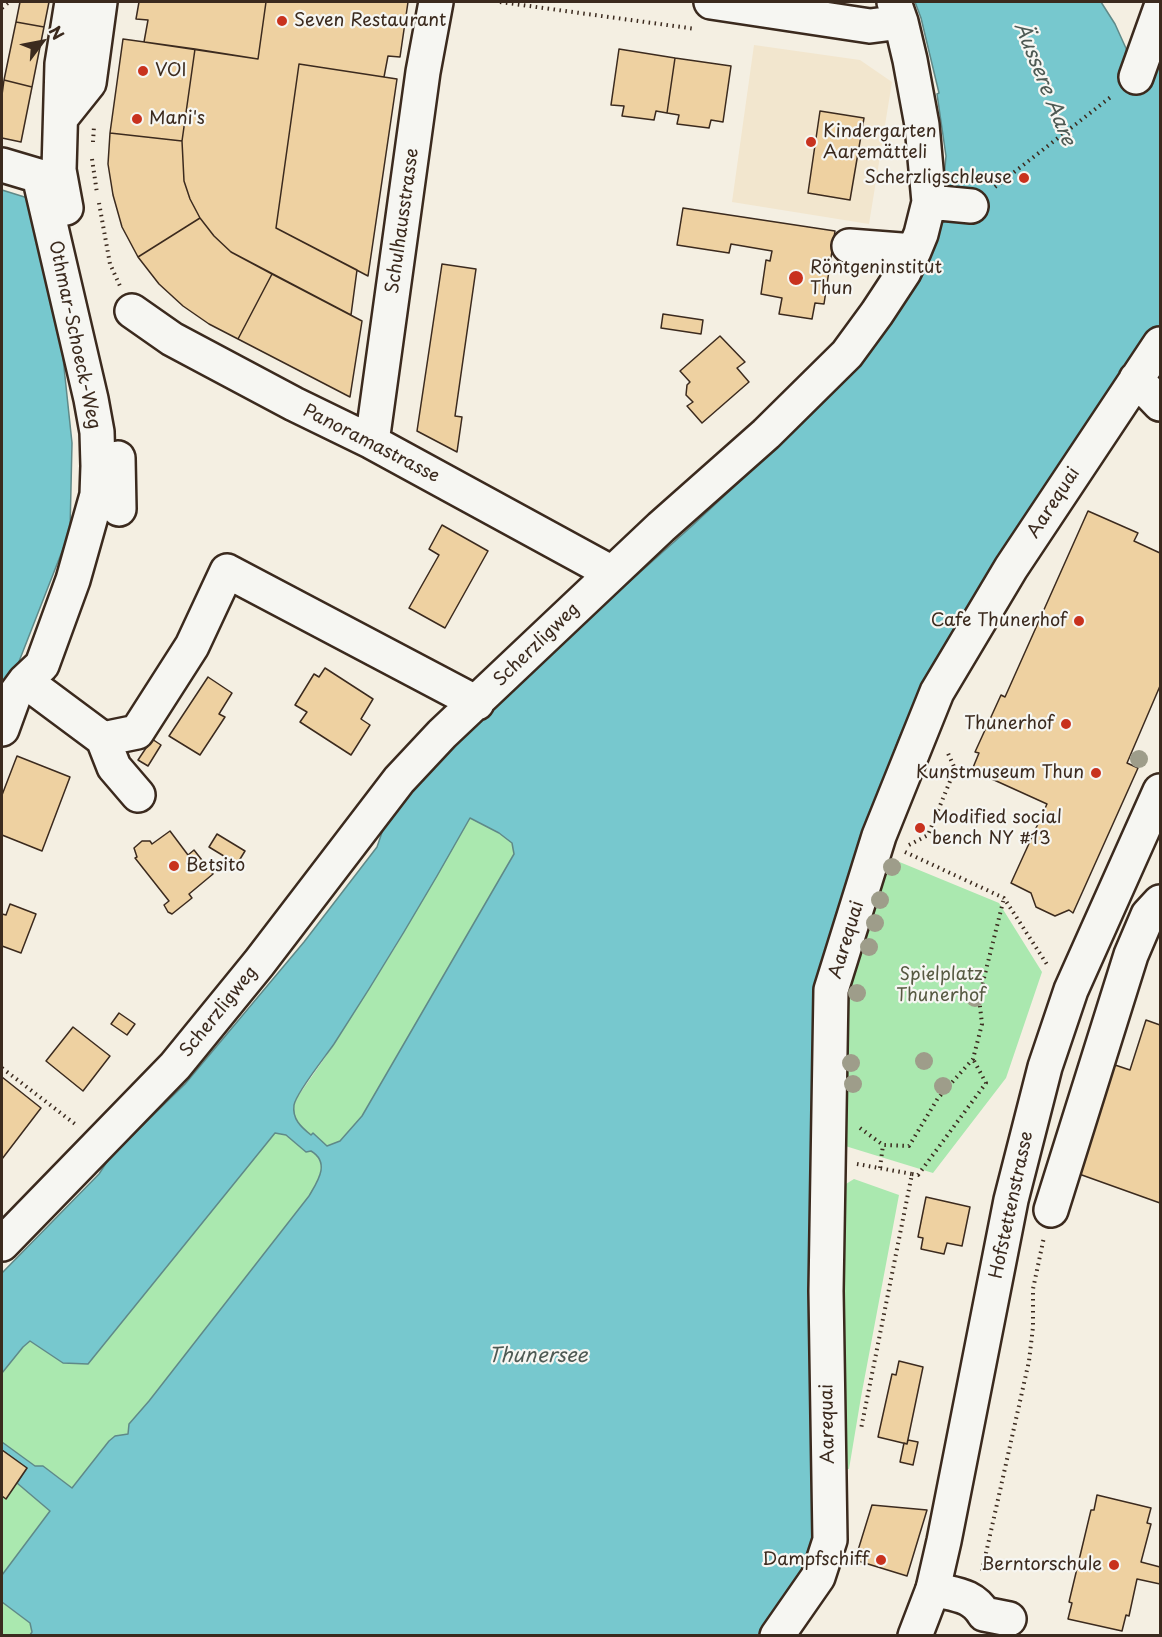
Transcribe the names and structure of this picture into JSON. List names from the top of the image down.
{
  "streets": {
    "street": [
      "Schulhausstrasse",
      "Othmar-Schoeck-Weg",
      "Panoramastrasse",
      "Aarequai",
      "Scherzligweg",
      "Hofstettenstrasse"
    ]
  },
  "crossings": [
    ["Schulhausstrasse", "Panoramastrasse"],
    ["Panoramastrasse", "Scherzligweg"]
  ],
  "water": ["Äussere Aare", "Thunersee"],
  "parks": ["Spielplatz Thunerhof"],
  "places": [
    "Seven Restaurant",
    "VOI",
    "Mani's",
    "Kindergarten Aaremätteli",
    "Scherzligschleuse",
    "Röntgeninstitut Thun",
    "Cafe Thunerhof",
    "Thunerhof",
    "Kunstmuseum Thun",
    "Modified social bench NY #13",
    "Betsito",
    "Dampfschiff",
    "Berntorschule"
  ],
  "north": "top right"
}
